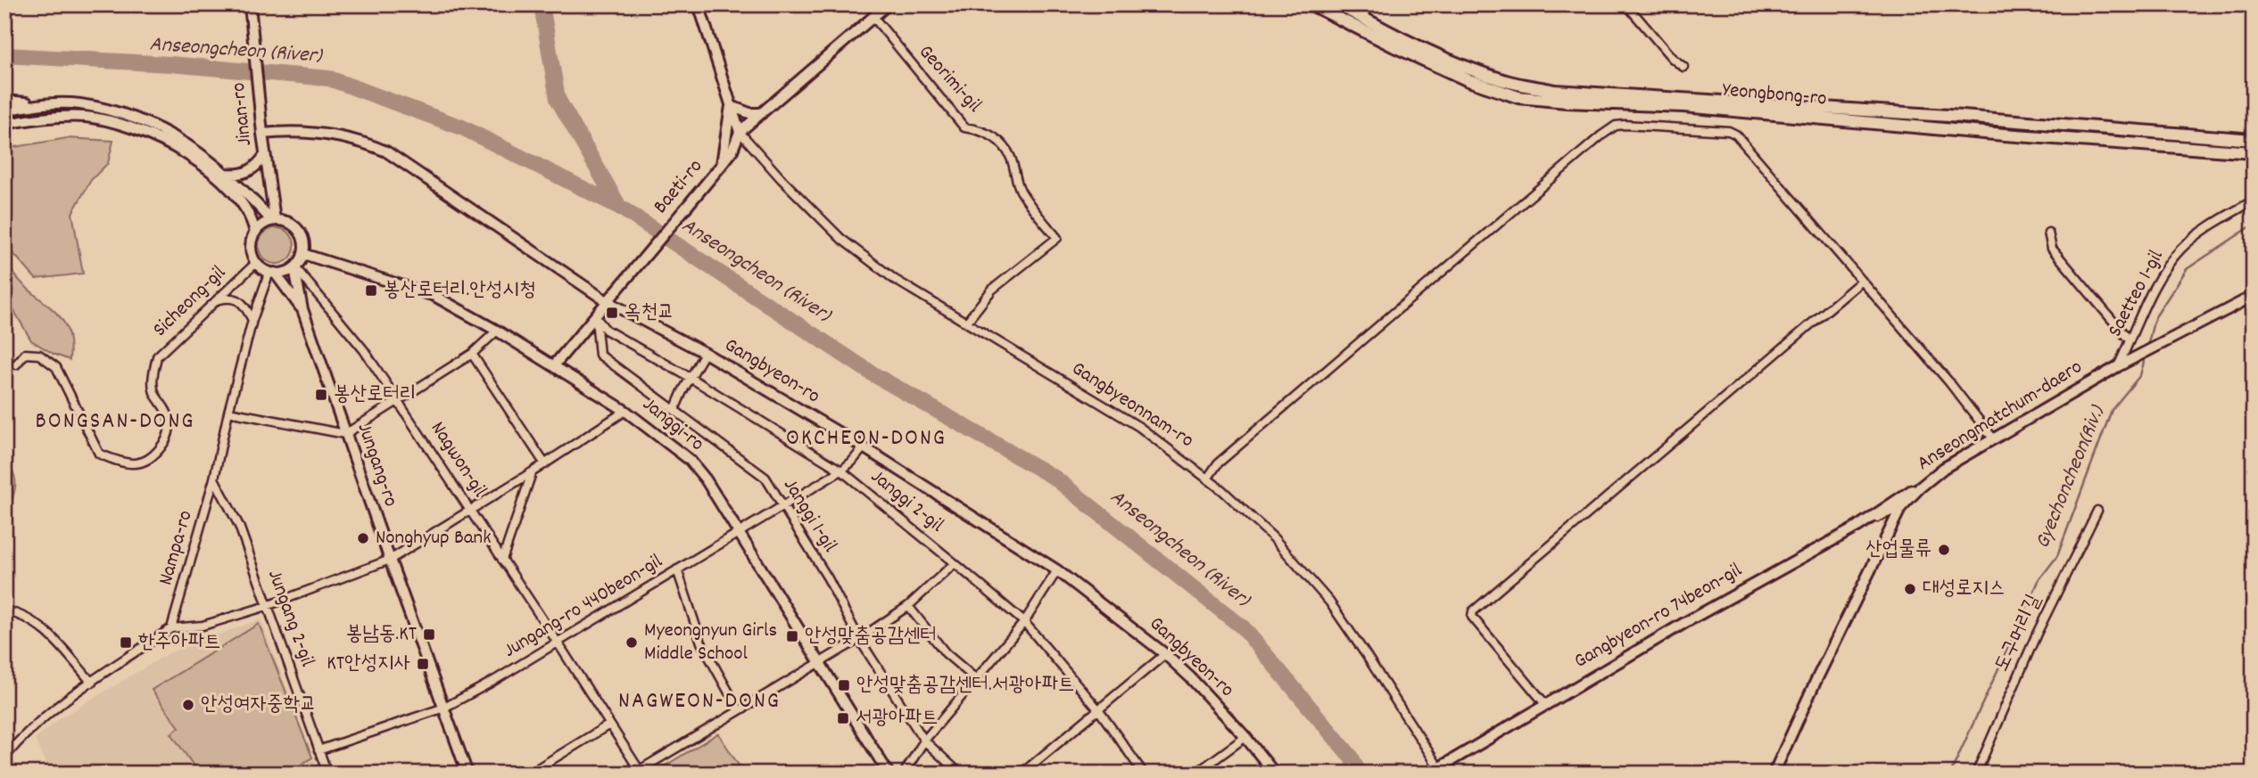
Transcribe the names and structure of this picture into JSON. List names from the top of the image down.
{
  "streets": {
    "main road": [
      "Yeongbong-ro",
      "Jinan-ro",
      "Baeti-ro",
      "Gangbyeon-ro",
      "Anseongmatchum-daero",
      "Janggi-ro",
      "Jungang-ro",
      "Gangbyeon-ro 74beon-gil"
    ],
    "street": [
      "Georimi-gil",
      "Saetteo 1-gil",
      "Sicheong-gil",
      "Gangbyeonnam-ro",
      "Nagwon-gil",
      "Janggi 2-gil",
      "Janggi 1-gil",
      "Nampa-ro",
      "Jungang-ro 440beon-gil",
      "Jungang 2-gil",
      "도구머리길"
    ]
  },
  "crossings": [
    ["Georimi-gil", "Gangbyeonnam-ro"],
    ["Jinan-ro", "Sicheong-gil"],
    ["Jinan-ro", "Gangbyeon-ro"],
    ["Jinan-ro", "Janggi-ro"],
    ["Jinan-ro", "Nagwon-gil"],
    ["Jinan-ro", "Jungang-ro"],
    ["Jinan-ro", "Nampa-ro"],
    ["Baeti-ro", "Gangbyeon-ro"],
    ["Baeti-ro", "Gangbyeonnam-ro"],
    ["Baeti-ro", "Janggi-ro"],
    ["Baeti-ro", "Janggi 2-gil"],
    ["Baeti-ro", "Janggi 1-gil"],
    ["Saetteo 1-gil", "Anseongmatchum-daero"],
    ["Sicheong-gil", "Janggi-ro"],
    ["Sicheong-gil", "Nagwon-gil"],
    ["Sicheong-gil", "Jungang-ro"],
    ["Sicheong-gil", "Nampa-ro"],
    ["Gangbyeon-ro", "Jungang-ro 440beon-gil"],
    ["Gangbyeonnam-ro", "Gangbyeon-ro 74beon-gil"],
    ["Anseongmatchum-daero", "Gangbyeon-ro 74beon-gil"],
    ["Janggi-ro", "Nagwon-gil"],
    ["Janggi-ro", "Jungang-ro"],
    ["Janggi-ro", "Nampa-ro"],
    ["Janggi-ro", "Jungang-ro 440beon-gil"],
    ["Nagwon-gil", "Jungang-ro"],
    ["Nagwon-gil", "Nampa-ro"],
    ["Nagwon-gil", "Jungang-ro 440beon-gil"],
    ["Jungang-ro", "Nampa-ro"],
    ["Jungang-ro", "Jungang-ro 440beon-gil"],
    ["Janggi 2-gil", "Janggi 1-gil"],
    ["Janggi 2-gil", "Jungang-ro 440beon-gil"],
    ["Janggi 1-gil", "Jungang-ro 440beon-gil"],
    ["Nampa-ro", "Jungang 2-gil"],
    ["Jungang-ro 440beon-gil", "Jungang 2-gil"]
  ],
  "districts": ["BONGSAN-DONG", "OKCHEON-DONG", "NAGWEON-DONG"],
  "water": ["Anseongcheon (River)", "Gyechoncheon(Riv.)"],
  "places": {
    "transit": [
      "봉산로터리.안성시청",
      "옥천교",
      "봉산로터리",
      "봉남동.KT",
      "안성맞춤공감센터",
      "한주아파트",
      "KT안성지사",
      "안성맞춤공감센터.서광아파트",
      "서광아파트"
    ],
    "other": [
      "Nonghyup Bank",
      "산업물류",
      "대성로지스",
      "Myeongnyun Girls Middle School",
      "안성여자중학교"
    ]
  }
}
